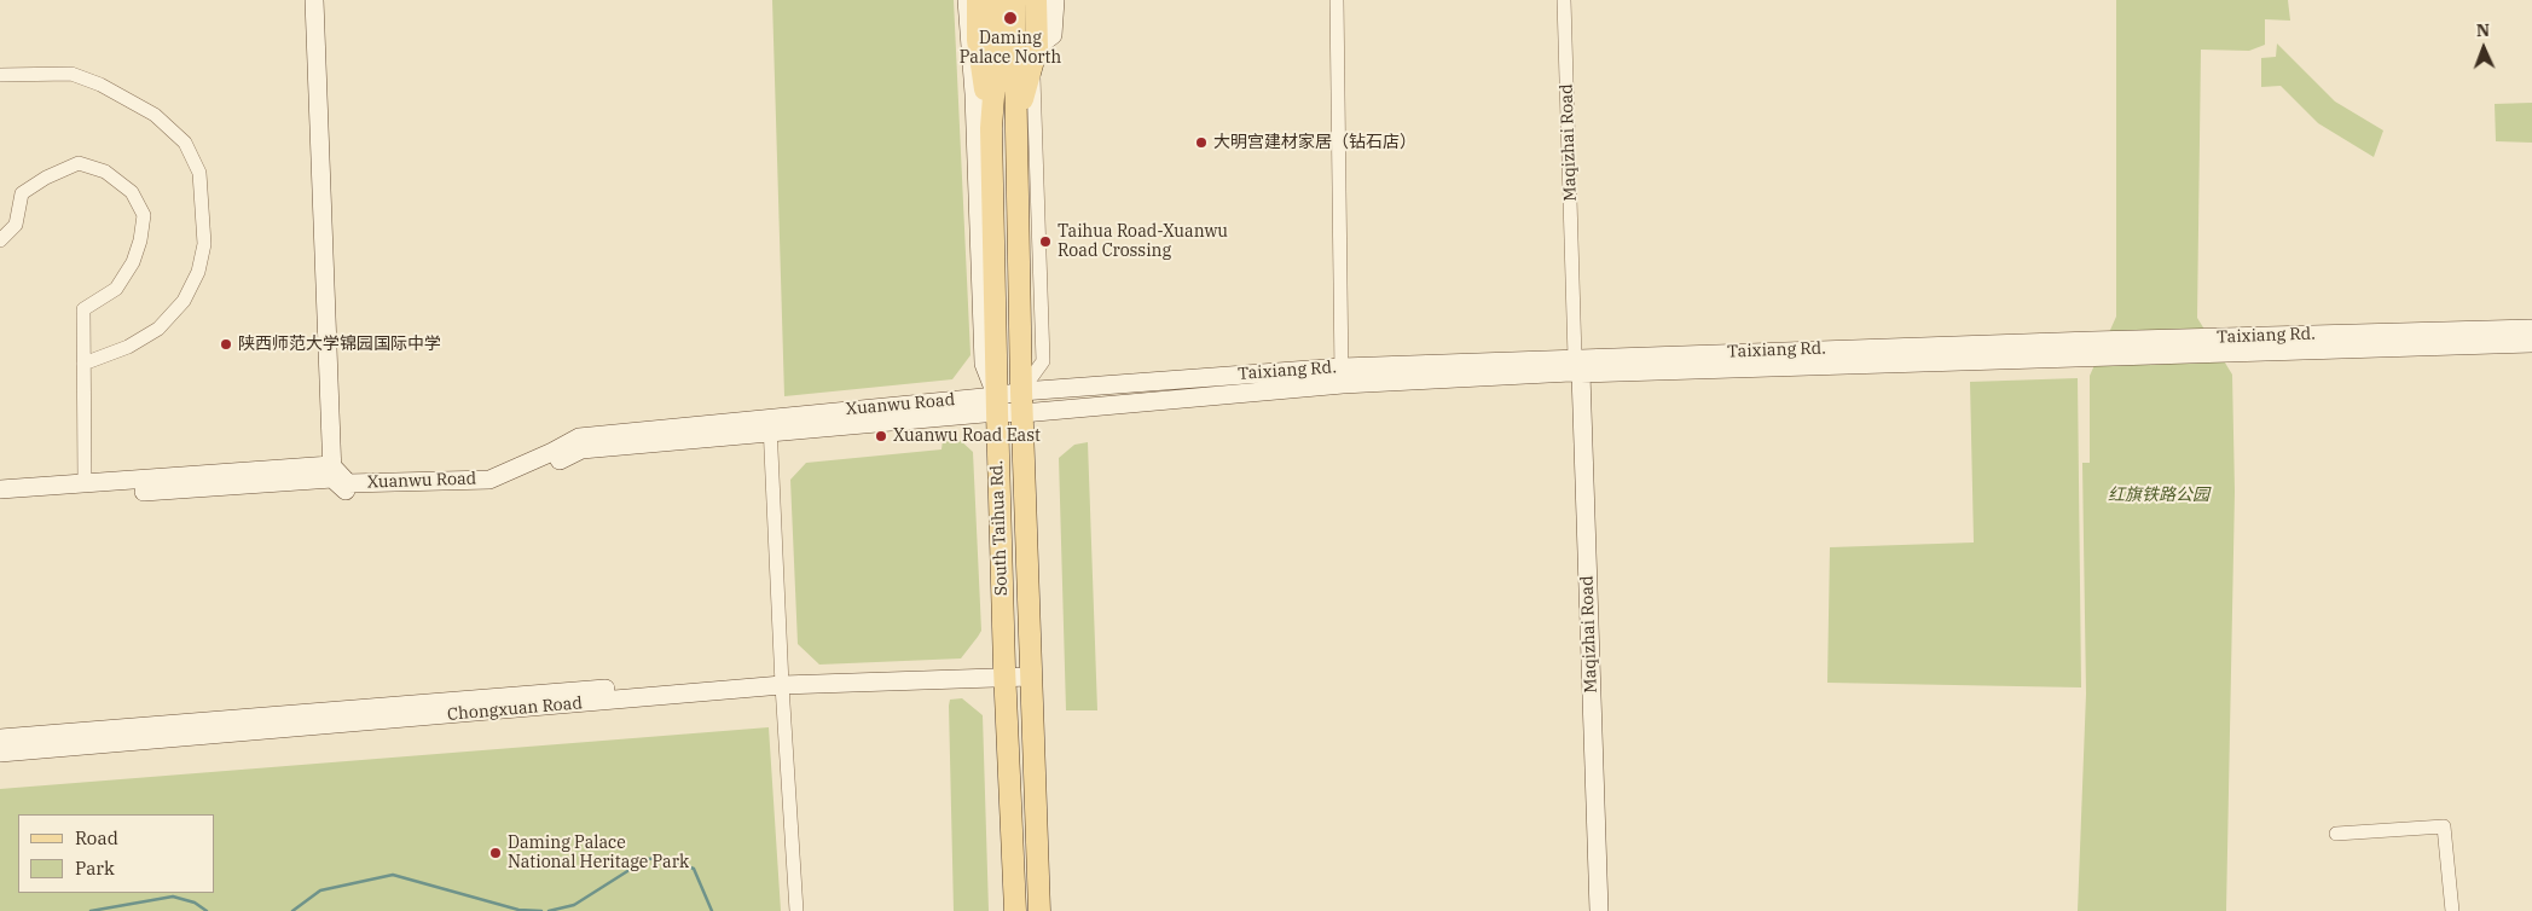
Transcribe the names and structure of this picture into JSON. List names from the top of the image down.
{
  "streets": {
    "main road": ["South Taihua Rd."],
    "street": [
      "Maqizhai Road",
      "Taixiang Rd.",
      "Xuanwu Road",
      "Chongxuan Road"
    ]
  },
  "crossings": [
    ["Maqizhai Road", "Taixiang Rd."],
    ["Taixiang Rd.", "Xuanwu Road"],
    ["Taixiang Rd.", "South Taihua Rd."],
    ["Xuanwu Road", "South Taihua Rd."],
    ["South Taihua Rd.", "Chongxuan Road"]
  ],
  "parks": ["红旗铁路公园"],
  "places": [
    "Daming Palace North",
    "大明宫建材家居（钻石店）",
    "Taihua Road-Xuanwu Road Crossing",
    "陕西师范大学锦园国际中学",
    "Xuanwu Road East",
    "Daming Palace National Heritage Park"
  ],
  "legend": ["Road", "Park"],
  "north": "top"
}
